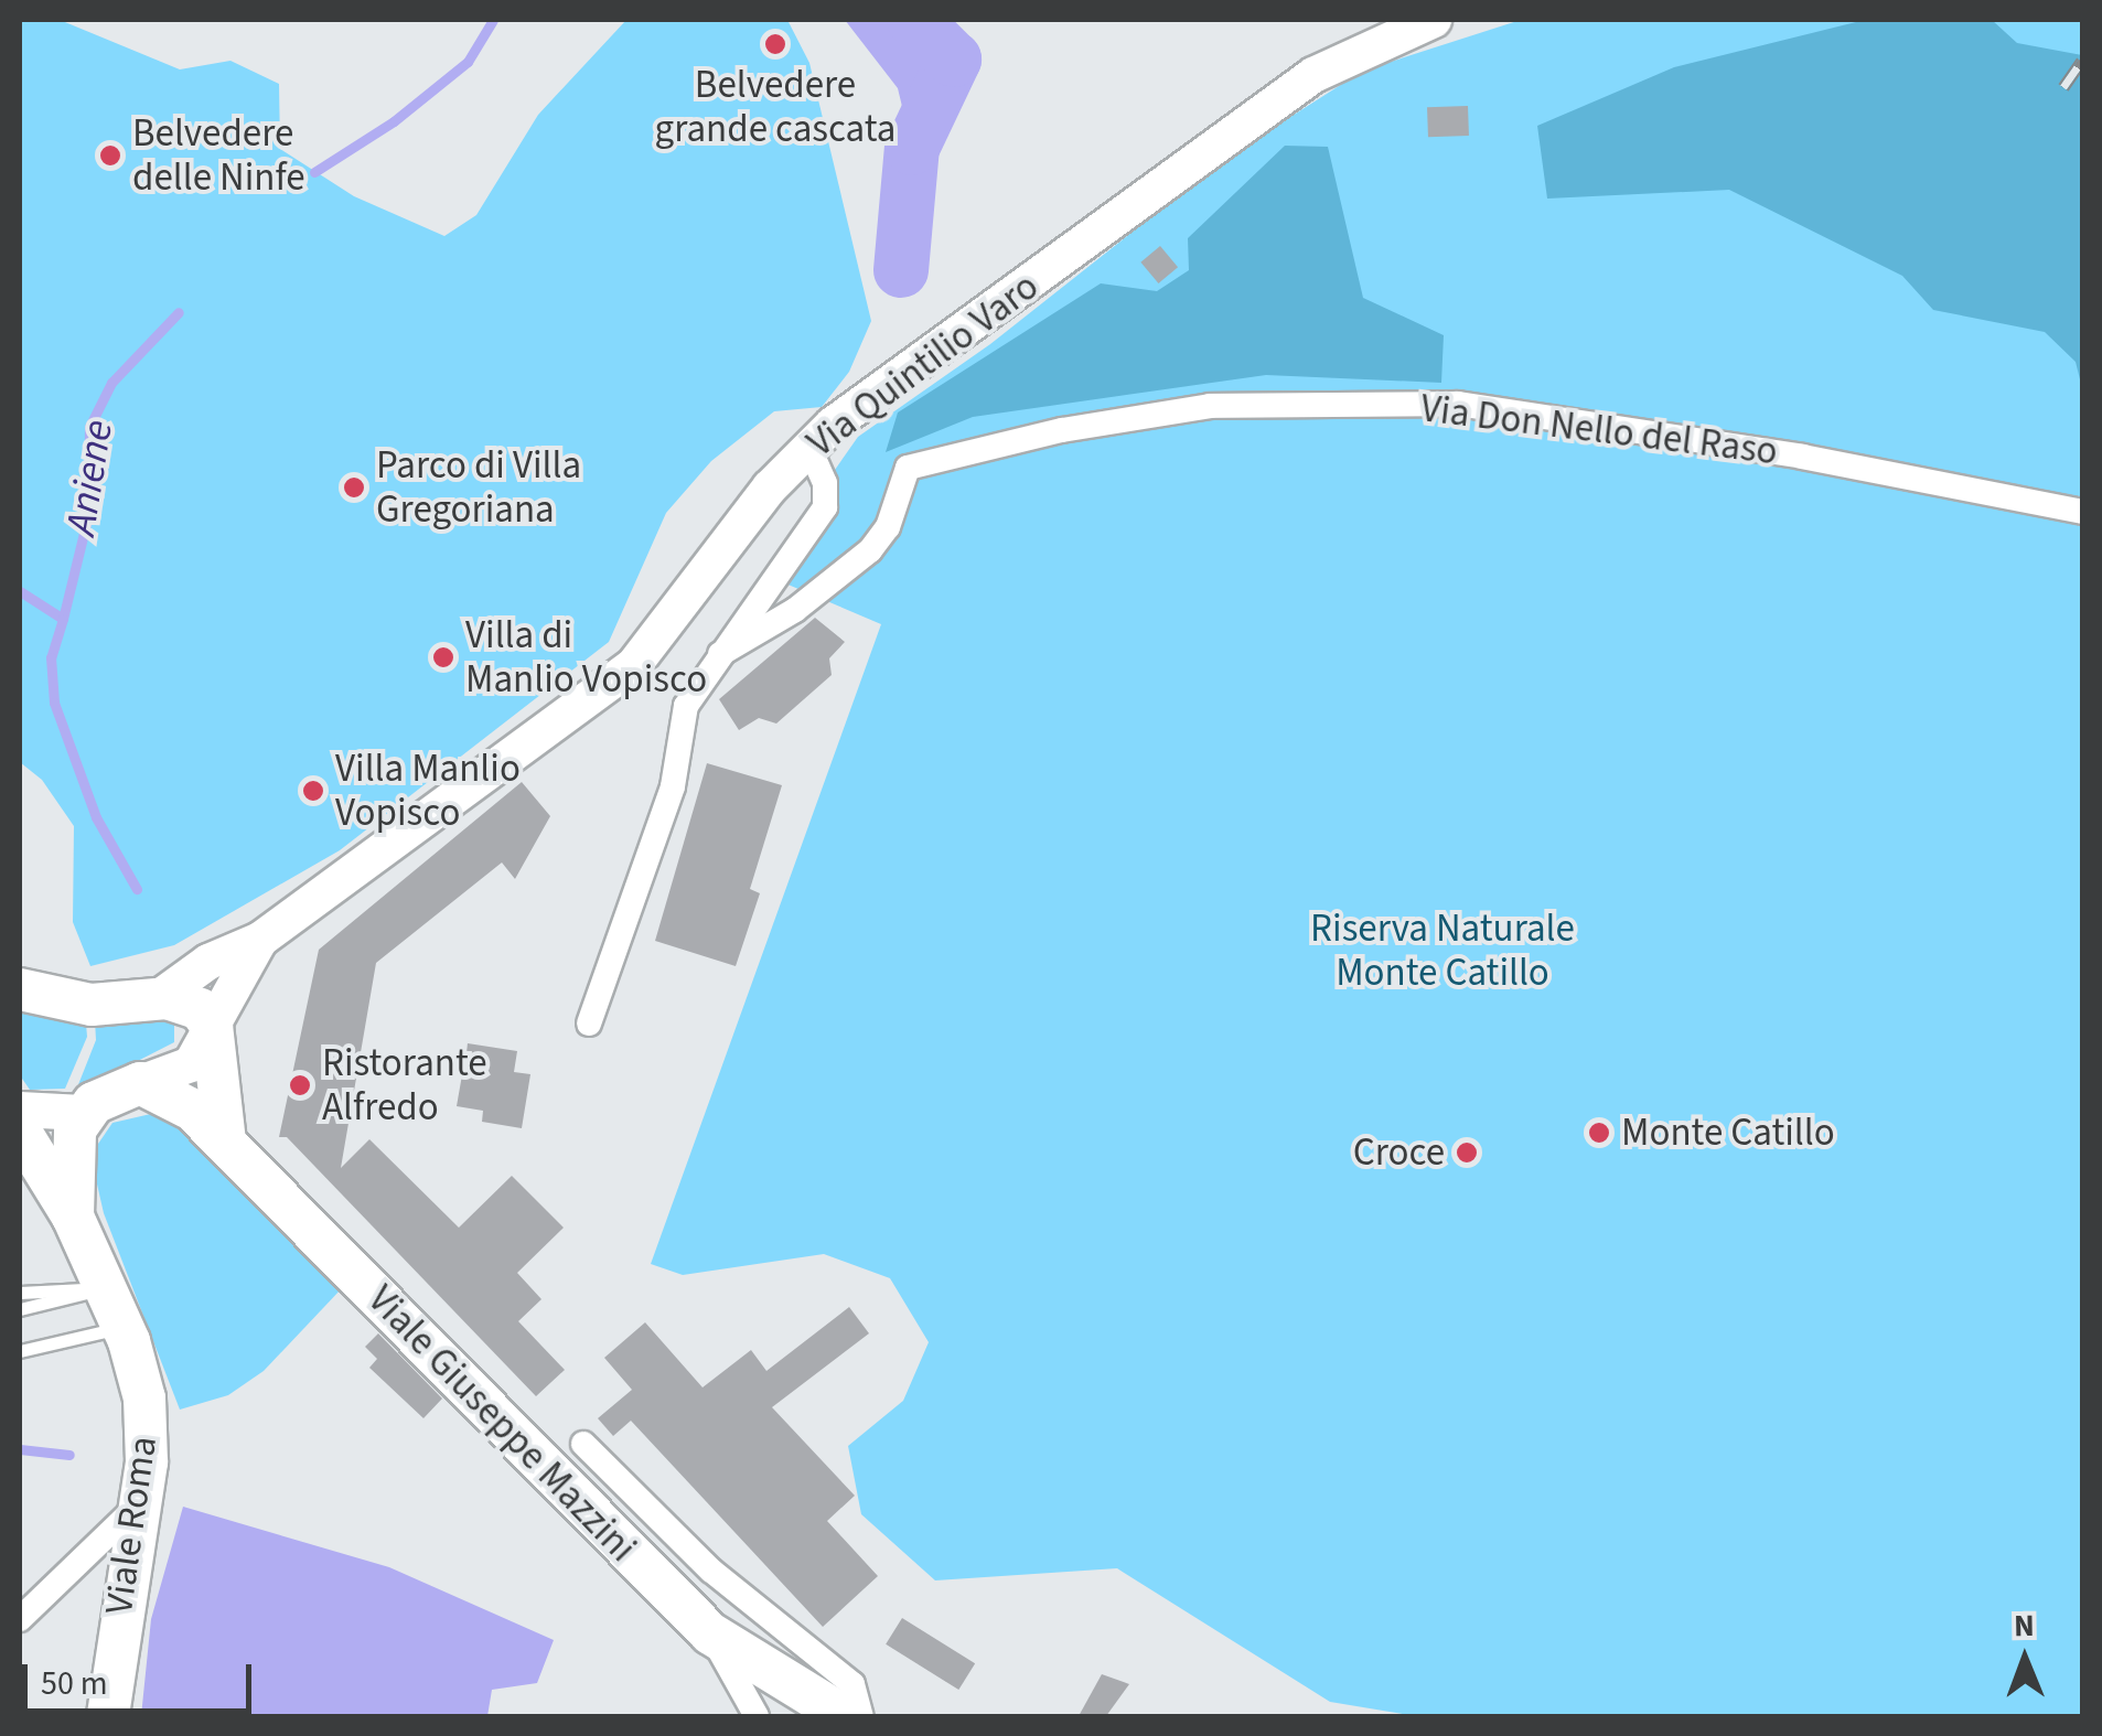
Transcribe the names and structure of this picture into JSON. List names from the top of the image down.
{
  "streets": {
    "main road": ["Via Quintilio Varo", "Viale Giuseppe Mazzini", "Viale Roma"],
    "street": ["Via Don Nello del Raso"]
  },
  "water": ["Aniene"],
  "parks": ["Riserva Naturale Monte Catillo"],
  "places": [
    "Belvedere grande cascata",
    "Belvedere delle Ninfe",
    "Parco di Villa Gregoriana",
    "Villa di Manlio Vopisco",
    "Villa Manlio Vopisco",
    "Ristorante Alfredo",
    "Monte Catillo",
    "Croce"
  ],
  "scale_bar": "50 m",
  "north": "top"
}
